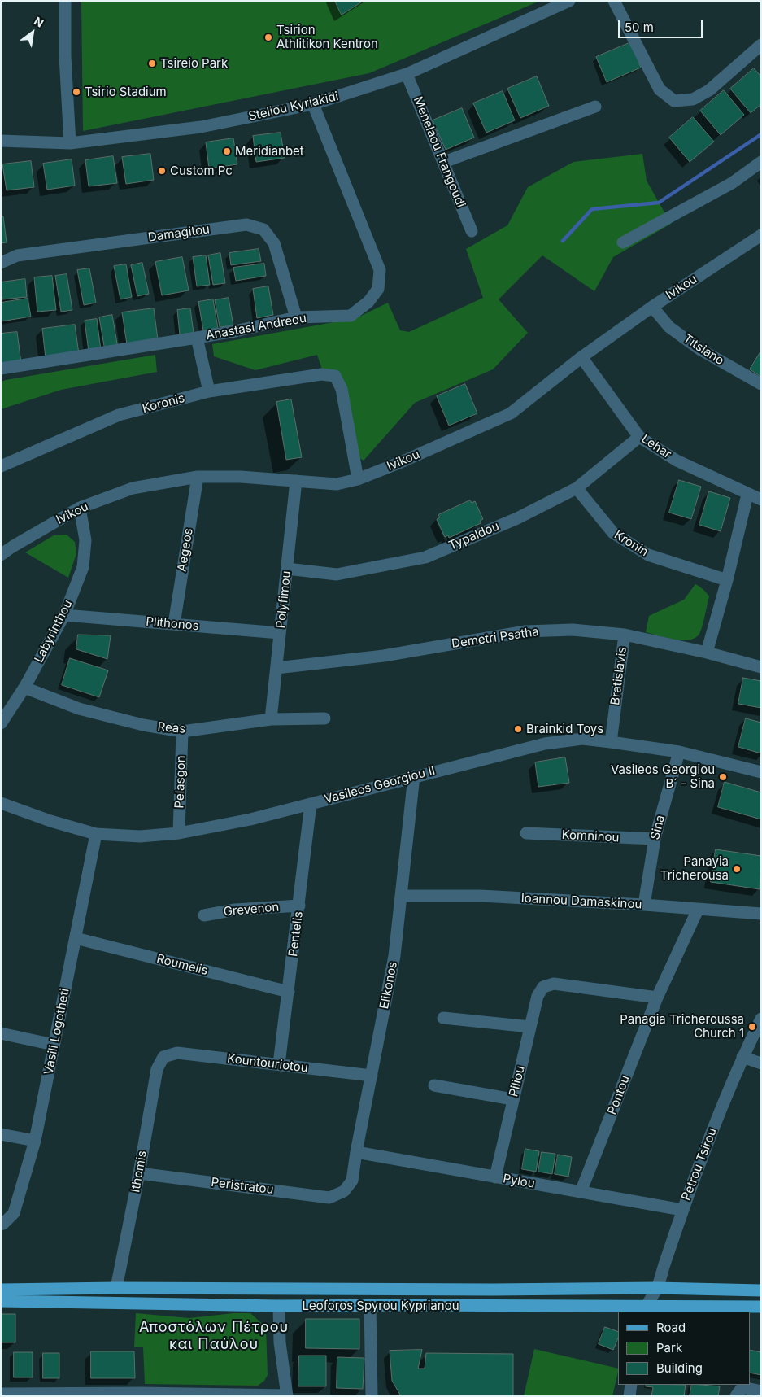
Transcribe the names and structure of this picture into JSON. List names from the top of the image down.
{
  "streets": {
    "main road": ["Leoforos Spyrou Kyprianou"],
    "street": [
      "Steliou Kyriakidi",
      "Menelaou Frangoudi",
      "Damagitou",
      "Ivikou",
      "Anastasi Andreou",
      "Titsiano",
      "Koronis",
      "Lehar",
      "Typaldou",
      "Kronin",
      "Aegeos",
      "Polyfimou",
      "Plithonos",
      "Labyrinthou",
      "Demetri Psatha",
      "Bratislavis",
      "Reas",
      "Pelasgon",
      "Vasileos Georgiou II",
      "Sina",
      "Komninou",
      "Ioannou Damaskinou",
      "Grevenon",
      "Pentelis",
      "Roumelis",
      "Elikonos",
      "Vasili Logotheti",
      "Kountouriotou",
      "Piliou",
      "Pontou",
      "Petrou Tsirou",
      "Ithomis",
      "Pylou",
      "Peristratou"
    ]
  },
  "crossings": [
    ["Steliou Kyriakidi", "Menelaou Frangoudi"],
    ["Steliou Kyriakidi", "Anastasi Andreou"],
    ["Damagitou", "Anastasi Andreou"],
    ["Ivikou", "Titsiano"],
    ["Ivikou", "Koronis"],
    ["Ivikou", "Lehar"],
    ["Ivikou", "Aegeos"],
    ["Ivikou", "Polyfimou"],
    ["Ivikou", "Labyrinthou"],
    ["Lehar", "Typaldou"],
    ["Typaldou", "Kronin"],
    ["Typaldou", "Polyfimou"],
    ["Aegeos", "Plithonos"],
    ["Polyfimou", "Plithonos"],
    ["Polyfimou", "Demetri Psatha"],
    ["Polyfimou", "Reas"],
    ["Plithonos", "Labyrinthou"],
    ["Labyrinthou", "Reas"],
    ["Demetri Psatha", "Bratislavis"],
    ["Bratislavis", "Vasileos Georgiou II"],
    ["Reas", "Pelasgon"],
    ["Pelasgon", "Vasileos Georgiou II"],
    ["Vasileos Georgiou II", "Sina"],
    ["Vasileos Georgiou II", "Pentelis"],
    ["Vasileos Georgiou II", "Elikonos"],
    ["Vasileos Georgiou II", "Vasili Logotheti"],
    ["Sina", "Komninou"],
    ["Sina", "Ioannou Damaskinou"],
    ["Ioannou Damaskinou", "Elikonos"],
    ["Ioannou Damaskinou", "Pontou"],
    ["Grevenon", "Pentelis"],
    ["Pentelis", "Roumelis"],
    ["Pentelis", "Kountouriotou"],
    ["Roumelis", "Vasili Logotheti"],
    ["Elikonos", "Kountouriotou"],
    ["Elikonos", "Pylou"],
    ["Elikonos", "Peristratou"],
    ["Kountouriotou", "Ithomis"],
    ["Piliou", "Pontou"],
    ["Piliou", "Pylou"],
    ["Pontou", "Pylou"],
    ["Petrou Tsirou", "Pylou"],
    ["Petrou Tsirou", "Leoforos Spyrou Kyprianou"],
    ["Ithomis", "Peristratou"],
    ["Ithomis", "Leoforos Spyrou Kyprianou"]
  ],
  "districts": ["Αποστόλων Πέτρου και Παύλου"],
  "places": [
    "Tsirion Athlitikon Kentron",
    "Tsireio Park",
    "Tsirio Stadium",
    "Meridianbet",
    "Custom Pc",
    "Brainkid Toys",
    "Vasileos Georgiou B´ - Sina",
    "Panayia Tricherousa",
    "Panagia Tricheroussa Church 1"
  ],
  "legend": ["Road", "Park", "Building"],
  "scale_bar": "50 m",
  "north": "top right"
}
